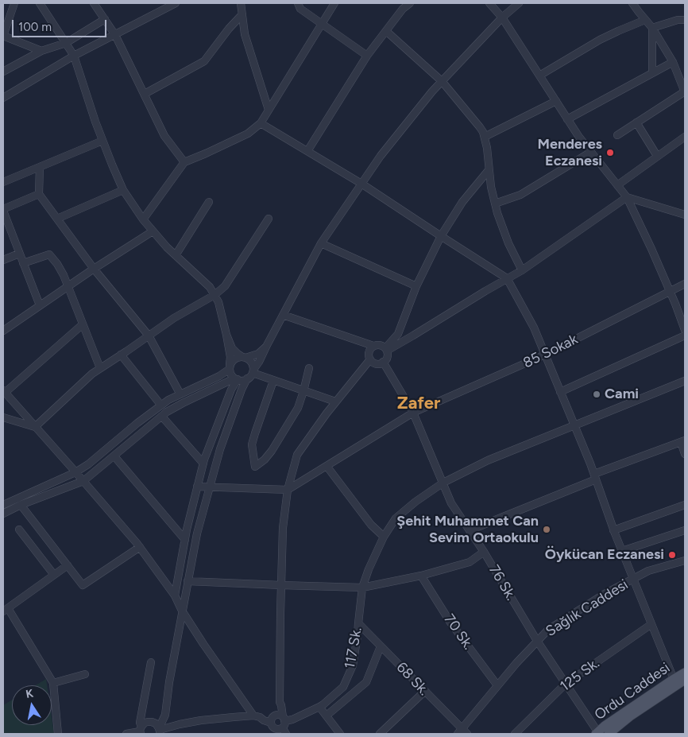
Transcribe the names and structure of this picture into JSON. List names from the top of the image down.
{
  "streets": {
    "main road": ["Ordu Caddesi"],
    "street": [
      "85 Sokak",
      "76 Sk.",
      "Sağlık Caddesi",
      "70 Sk.",
      "117 Sk.",
      "125 Sk.",
      "68 Sk."
    ]
  },
  "crossings": [
    ["85 Sokak", "76 Sk."],
    ["76 Sk.", "Sağlık Caddesi"],
    ["76 Sk.", "117 Sk."],
    ["76 Sk.", "125 Sk."],
    ["76 Sk.", "Ordu Caddesi"],
    ["Sağlık Caddesi", "70 Sk."],
    ["Sağlık Caddesi", "68 Sk."],
    ["117 Sk.", "68 Sk."]
  ],
  "districts": ["Zafer"],
  "places": [
    "Menderes Eczanesi",
    "Cami",
    "Şehit Muhammet Can Sevim Ortaokulu",
    "Öykücan Eczanesi"
  ],
  "scale_bar": "100 m",
  "north": "top"
}
